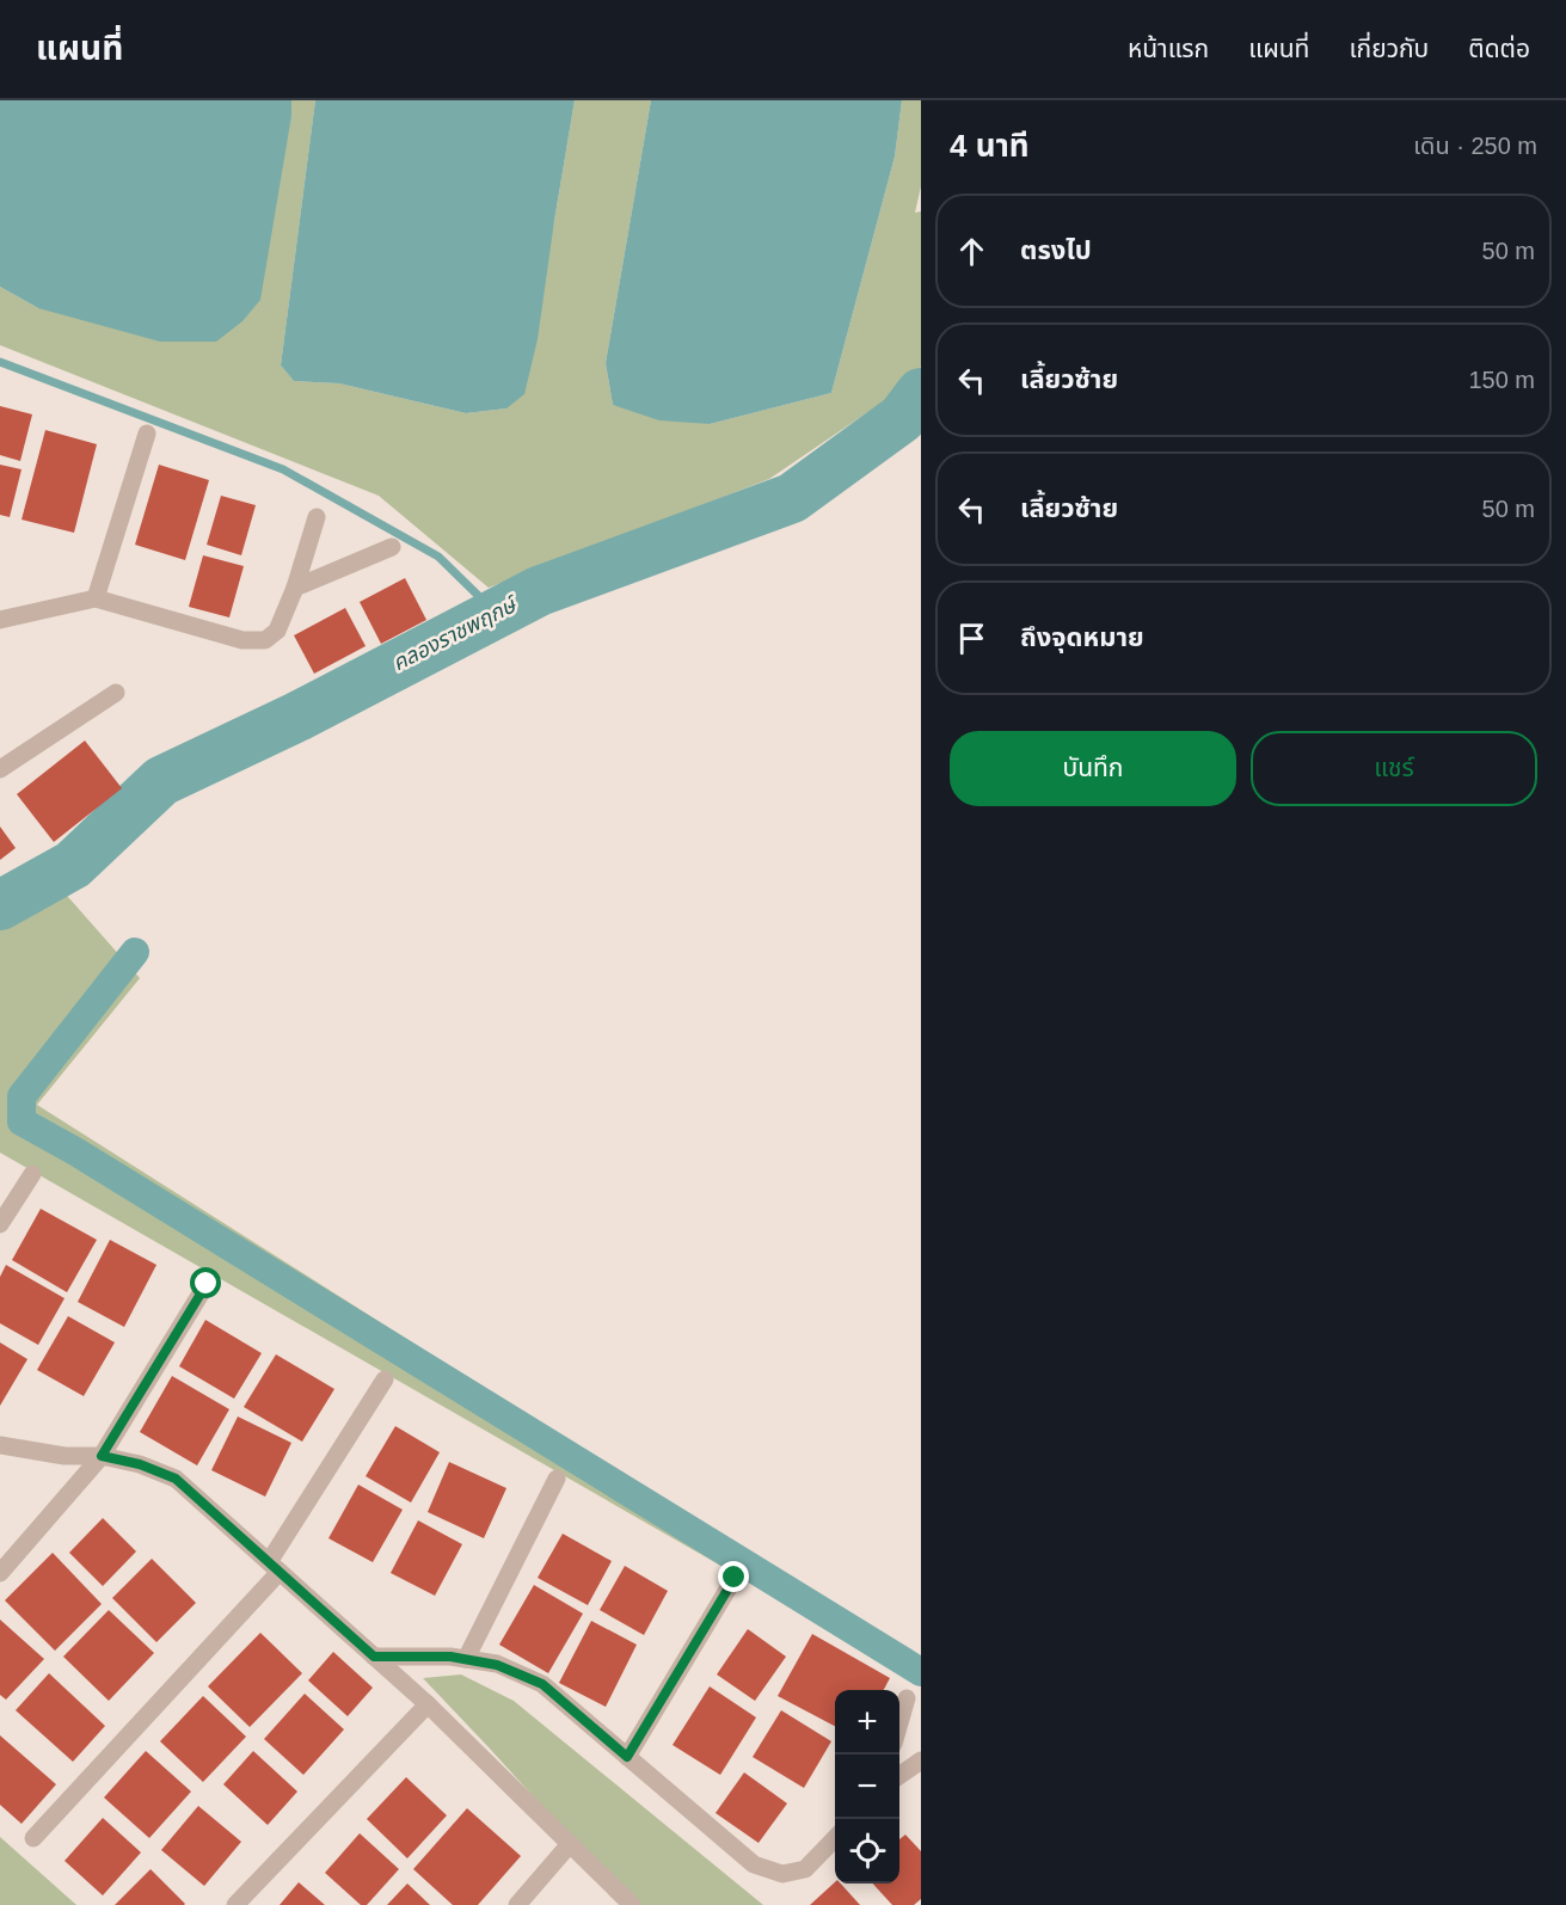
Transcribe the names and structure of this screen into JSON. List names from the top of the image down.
{
  "water": ["คลองราชพฤกษ์"],
  "page": {
    "header": "แผนที่",
    "nav": [
      "หน้าแรก",
      "แผนที่",
      "เกี่ยวกับ",
      "ติดต่อ"
    ],
    "heading": ["4 นาที", "เดิน · 250 m"],
    "list": [
      ["ตรงไป", "50 m"],
      ["เลี้ยวซ้าย", "150 m"],
      ["เลี้ยวซ้าย", "50 m"],
      "ถึงจุดหมาย"
    ],
    "buttons": ["บันทึก", "แชร์"],
    "map_buttons": ["+", "−"]
  }
}
